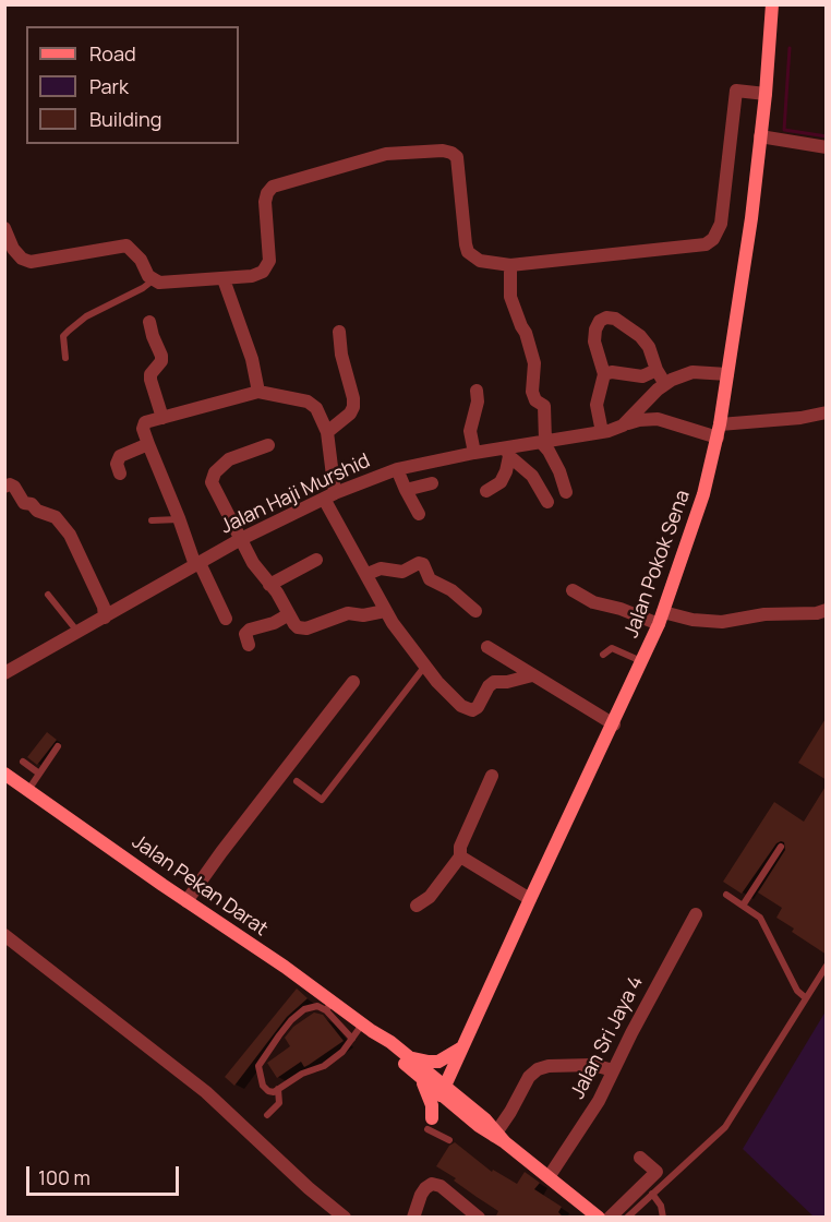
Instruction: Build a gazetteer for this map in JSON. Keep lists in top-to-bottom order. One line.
{"streets":{"main road":["Jalan Pokok Sena","Jalan Pekan Darat"],"street":["Jalan Haji Murshid","Jalan Sri Jaya 4"]},"crossings":[["Jalan Haji Murshid","Jalan Pokok Sena"]],"legend":["Road","Park","Building"],"scale_bar":"100 m"}
